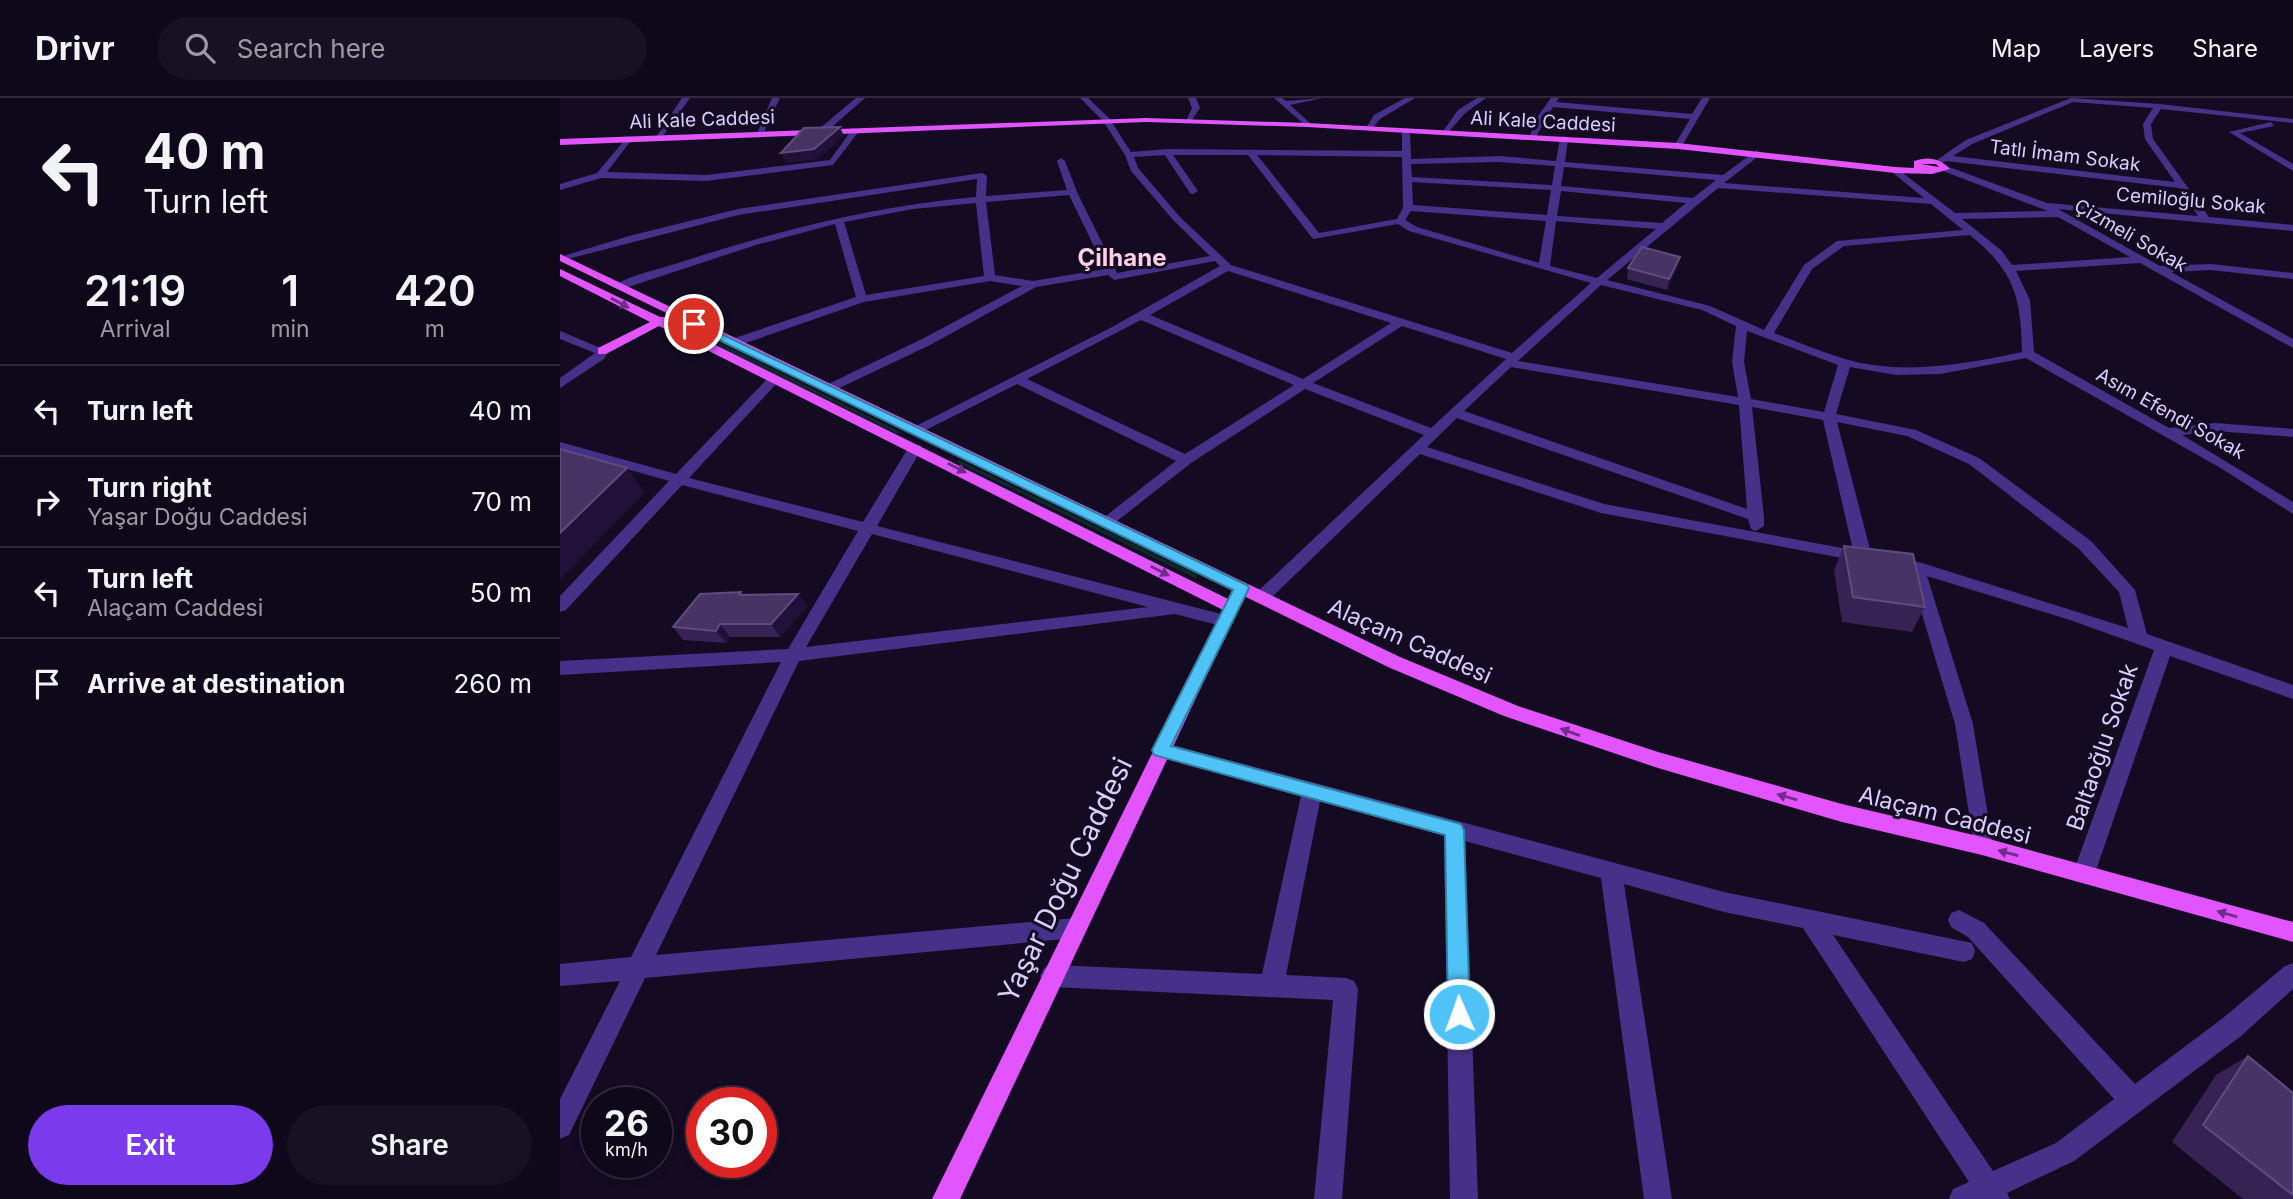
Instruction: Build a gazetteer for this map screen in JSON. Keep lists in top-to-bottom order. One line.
{"streets":{"main road":["Ali Kale Caddesi","Alaçam Caddesi","Yaşar Doğu Caddesi"],"street":["Tatlı İmam Sokak","Cemiloğlu Sokak","Çizmeli Sokak","Asım Efendi Sokak","Baltaoğlu Sokak"]},"crossings":[["Ali Kale Caddesi","Tatlı İmam Sokak"],["Ali Kale Caddesi","Çizmeli Sokak"],["Tatlı İmam Sokak","Çizmeli Sokak"],["Cemiloğlu Sokak","Çizmeli Sokak"],["Alaçam Caddesi","Baltaoğlu Sokak"],["Alaçam Caddesi","Yaşar Doğu Caddesi"]],"districts":["Çilhane"],"page":{"header":"Drivr","search":"Search here","nav":["Map","Layers","Share"],"turn":["40 m","Turn left"],"eta":["21:19","Arrival","1","min","420","m"],"list":[{"name":"Turn left","value":"40 m"},{"name":"Turn right","note":"Yaşar Doğu Caddesi","value":"70 m"},{"name":"Turn left","note":"Alaçam Caddesi","value":"50 m"},{"name":"Arrive at destination","value":"260 m"}],"speed":"26 km/h","limit":"30","buttons":["Exit","Share"]}}
